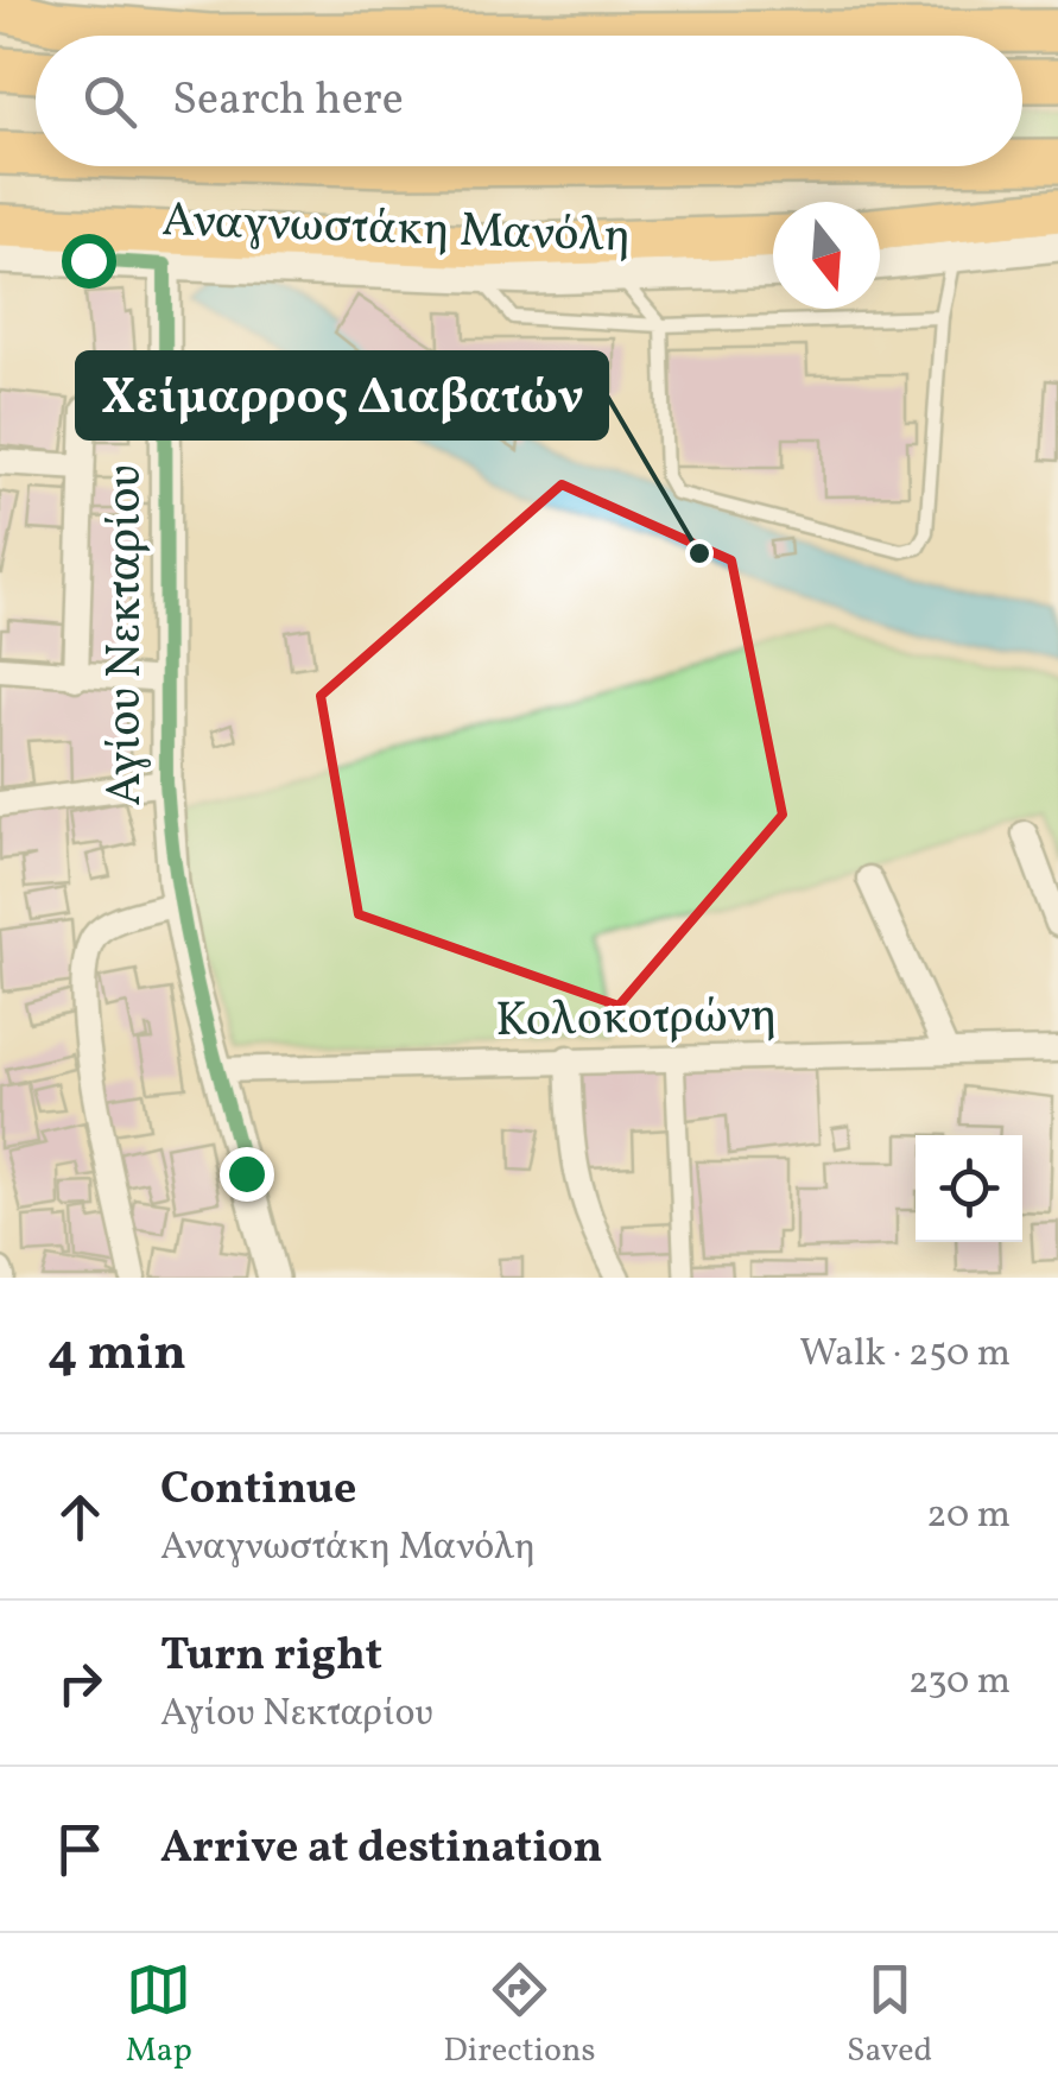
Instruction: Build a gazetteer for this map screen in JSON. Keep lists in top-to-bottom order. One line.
{"streets":{"street":["Αναγνωστάκη Μανόλη","Αγίου Νεκταρίου","Κολοκοτρώνη"]},"crossings":[["Αναγνωστάκη Μανόλη","Αγίου Νεκταρίου"],["Αγίου Νεκταρίου","Κολοκοτρώνη"]],"places":["Χείμαρρος Διαβατών"],"north":"bottom","page":{"search":"Search here","heading":["4 min","Walk · 250 m"],"list":[["Continue","Αναγνωστάκη Μανόλη","20 m"],["Turn right","Αγίου Νεκταρίου","230 m"],"Arrive at destination"],"nav":["Map","Directions","Saved"]}}
